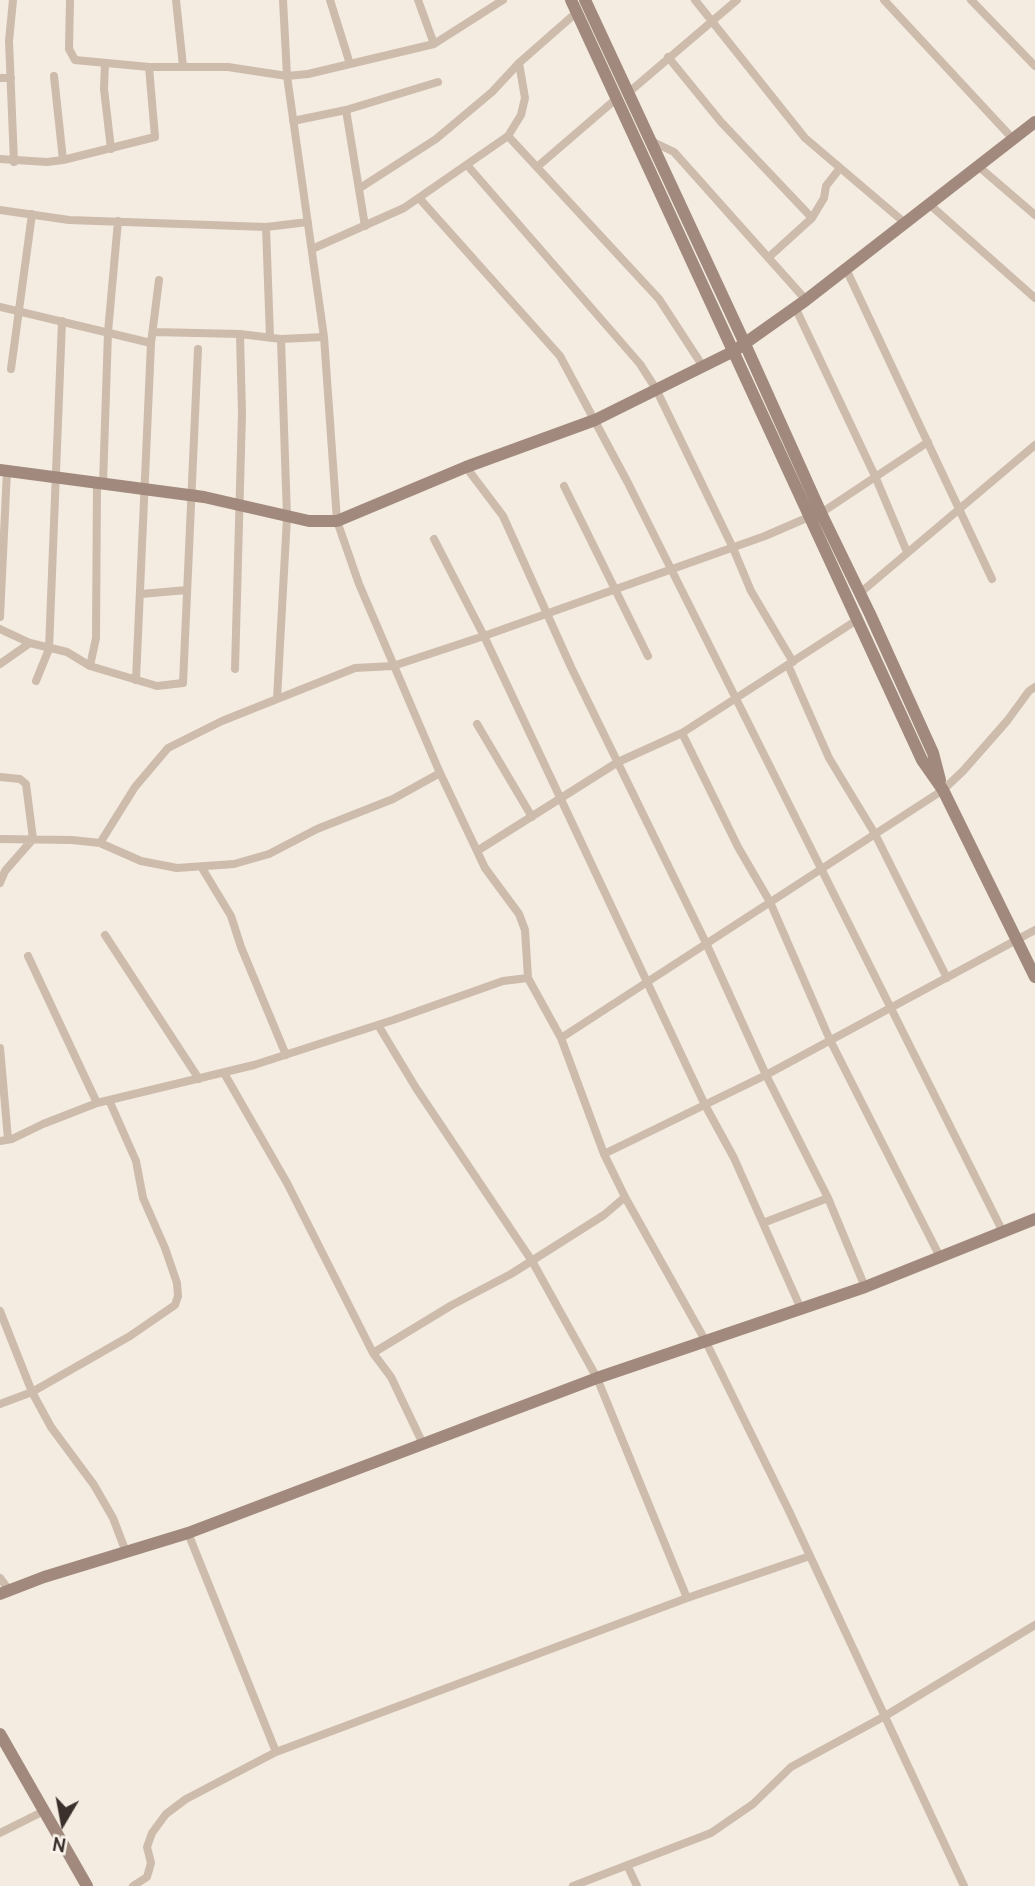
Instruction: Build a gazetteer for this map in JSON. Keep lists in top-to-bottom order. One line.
{"north":"bottom"}
